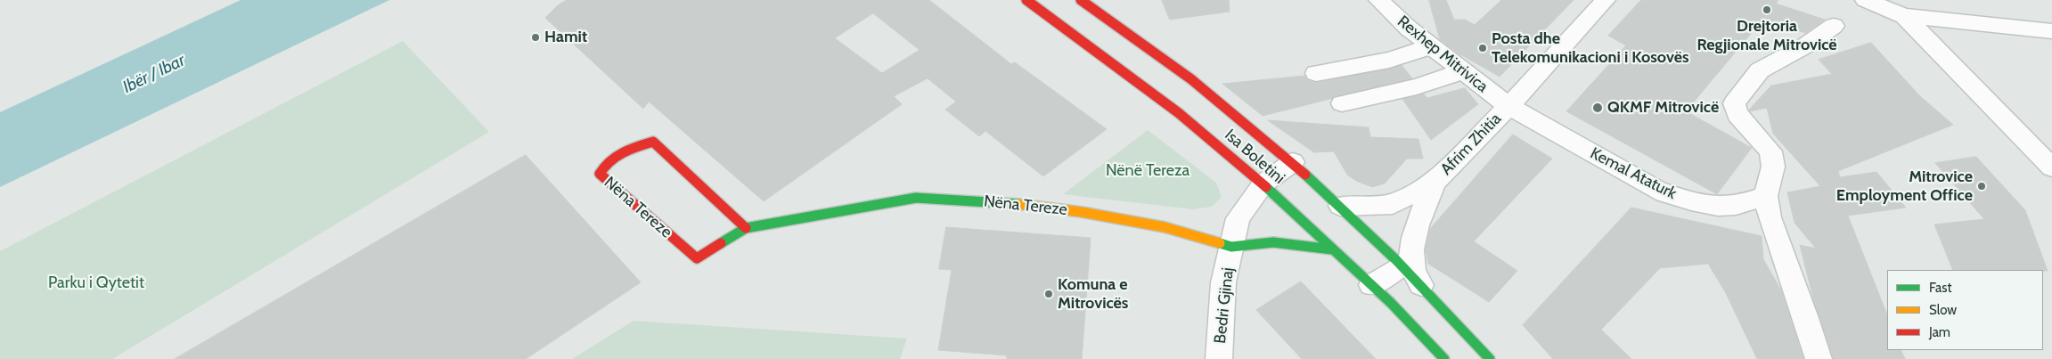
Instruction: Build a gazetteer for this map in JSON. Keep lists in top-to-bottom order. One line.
{"streets":{"street":["Rexhep Mitrivica","Afrim Zhitia","Isa Boletini","Kemal Ataturk","Nëna Tereze","Bedri Gjinaj"]},"crossings":[["Rexhep Mitrivica","Afrim Zhitia"],["Rexhep Mitrivica","Kemal Ataturk"],["Afrim Zhitia","Isa Boletini"],["Afrim Zhitia","Kemal Ataturk"],["Isa Boletini","Bedri Gjinaj"],["Nëna Tereze","Bedri Gjinaj"]],"water":["Ibër / Ibar"],"parks":["Nënë Tereza","Parku i Qytetit"],"places":["Drejtoria Regjionale Mitrovicë","Hamit","Posta dhe Telekomunikacioni i Kosovës","QKMF Mitrovicë","Mitrovice Employment Office","Komuna e Mitrovicës"],"legend":["Fast","Slow","Jam"]}
